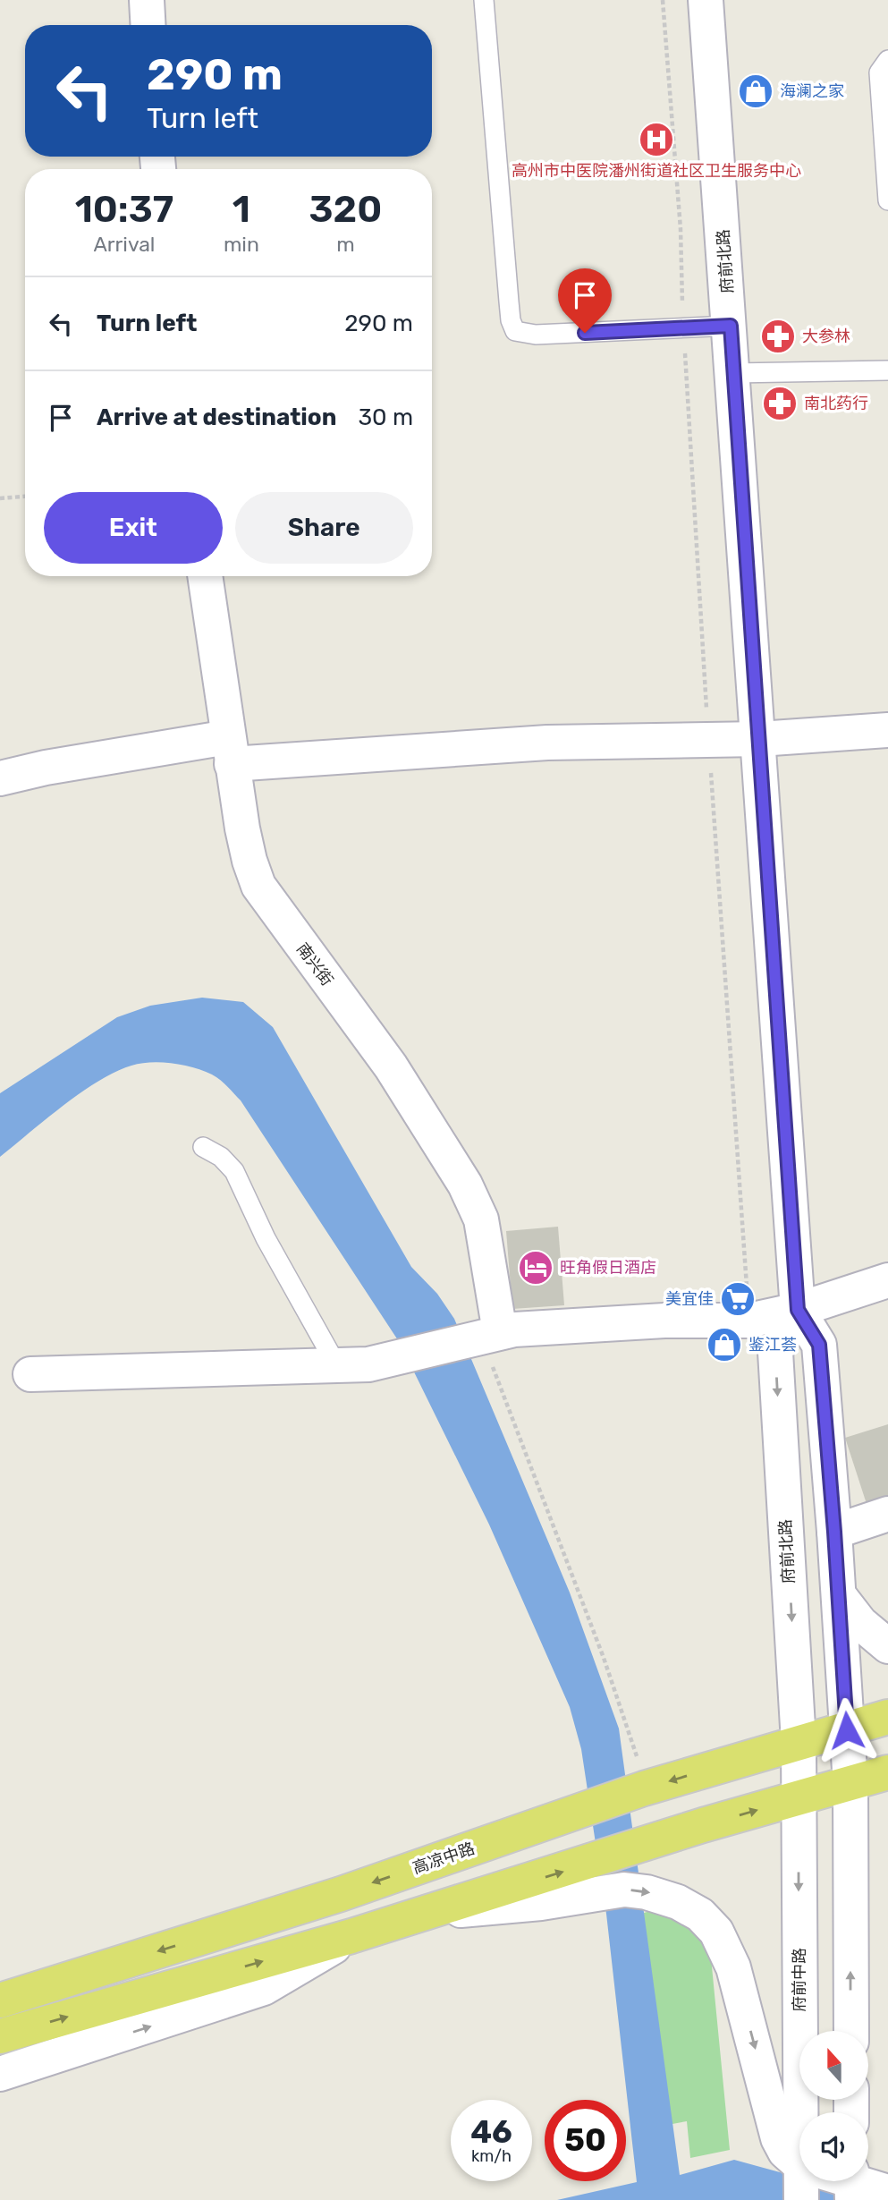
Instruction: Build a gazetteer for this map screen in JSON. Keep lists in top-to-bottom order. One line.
{"streets":{"main road":["府前北路","南兴街","高凉中路","府前中路"]},"crossings":[["府前北路","高凉中路"],["府前北路","府前中路"]],"places":{"shop":["海澜之家","鉴江荟"],"hospital":["高州市中医院潘州街道社区卫生服务中心"],"pharmacy":["大参林","南北药行"],"hotel":["旺角假日酒店"],"supermarket":["美宜佳"]},"north":"top","page":{"turn":["290 m","Turn left"],"eta":["10:37","Arrival","1","min","320","m"],"list":[{"name":"Turn left","value":"290 m"},{"name":"Arrive at destination","value":"30 m"}],"buttons":["Exit","Share"],"speed":"46 km/h","limit":"50"}}
